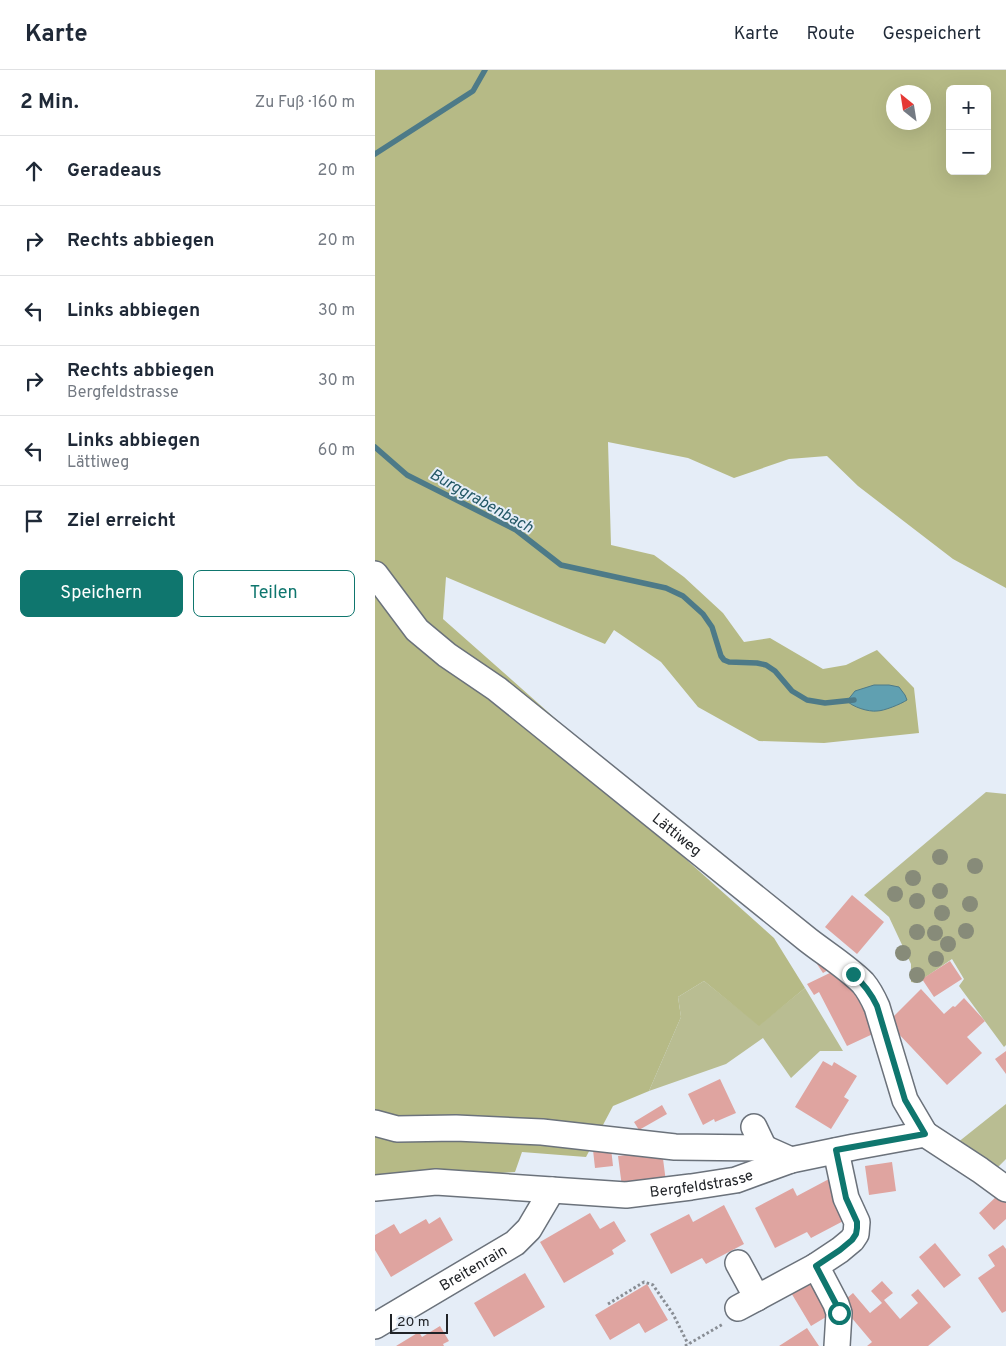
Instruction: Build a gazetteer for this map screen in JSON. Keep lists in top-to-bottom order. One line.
{"streets":{"street":["Lättiweg","Bergfeldstrasse","Breitenrain"]},"crossings":[["Lättiweg","Bergfeldstrasse"],["Bergfeldstrasse","Breitenrain"]],"water":["Burggrabenbach"],"scale_bar":"20 m","north":"top left","page":{"header":"Karte","nav":["Karte","Route","Gespeichert"],"heading":["2 Min.","Zu Fuß · 160 m"],"map_buttons":["+","−"],"list":[["Geradeaus","20 m"],["Rechts abbiegen","20 m"],["Links abbiegen","30 m"],["Rechts abbiegen","Bergfeldstrasse","30 m"],["Links abbiegen","Lättiweg","60 m"],"Ziel erreicht"],"buttons":["Speichern","Teilen"],"scale":"20 m"}}
